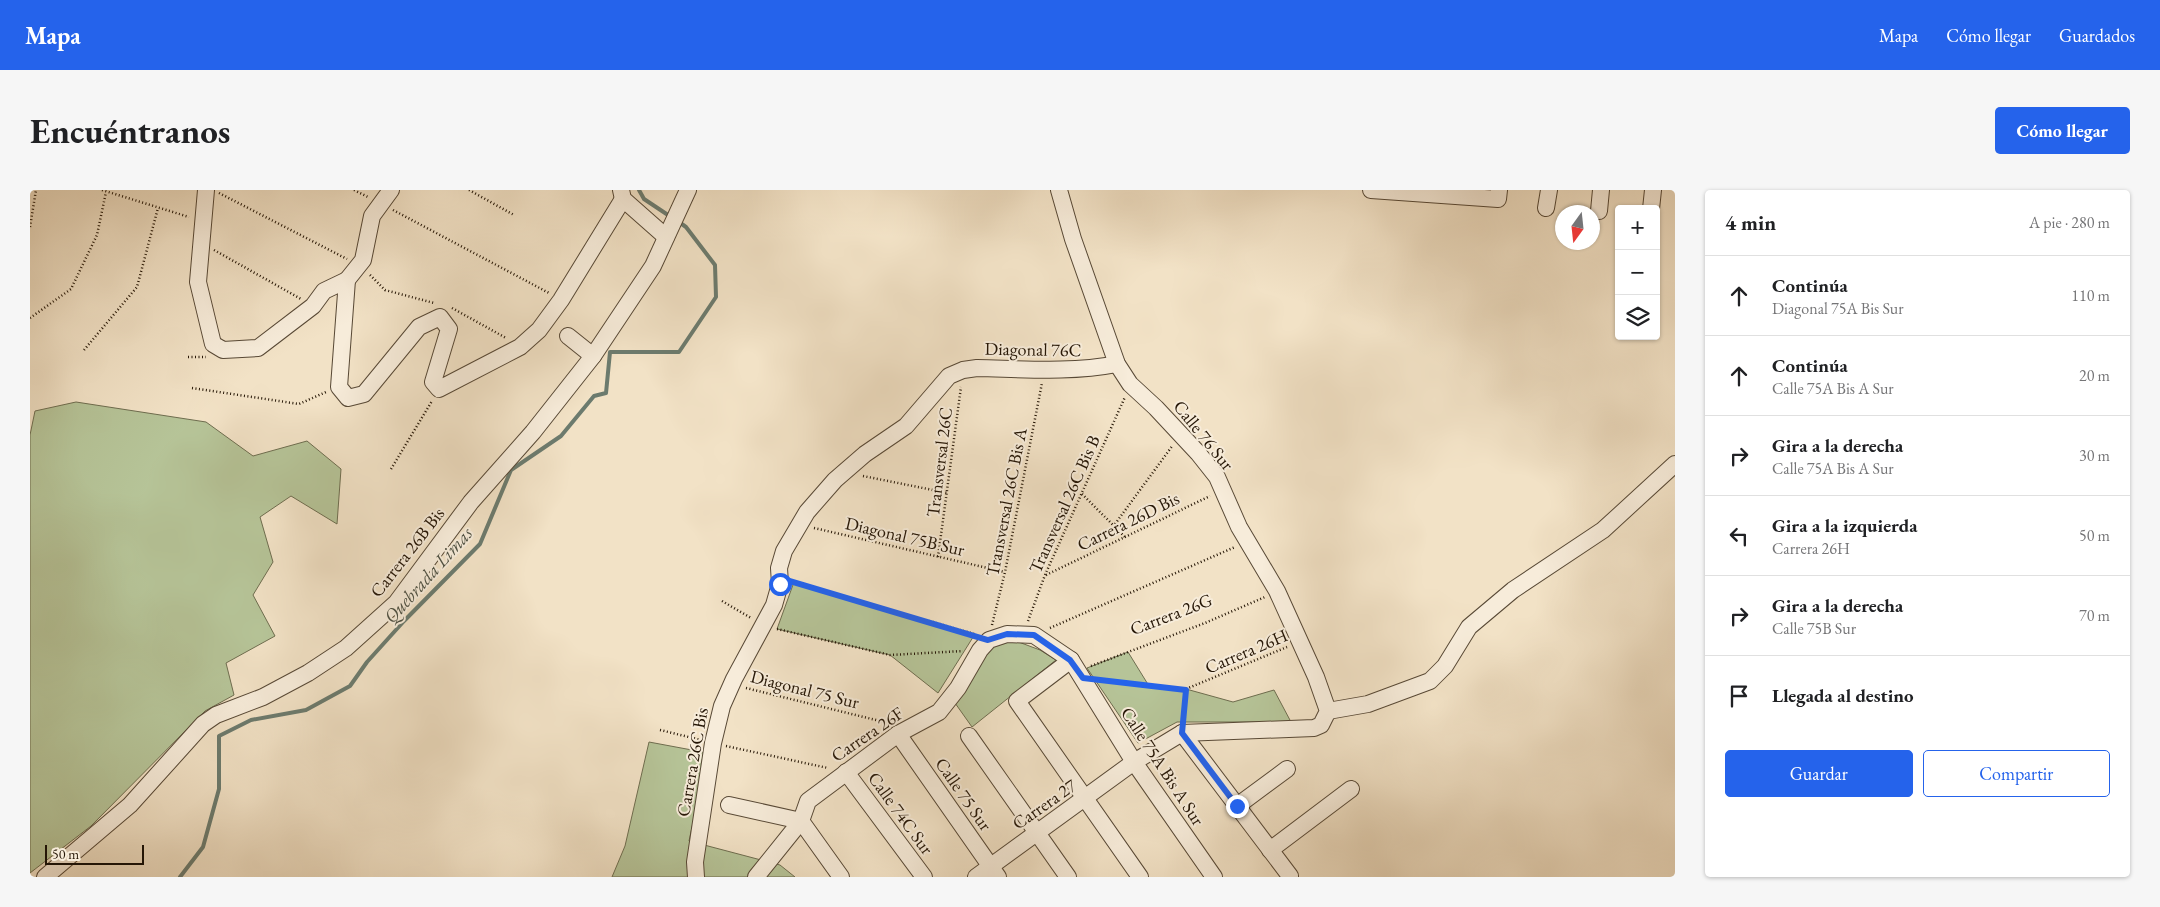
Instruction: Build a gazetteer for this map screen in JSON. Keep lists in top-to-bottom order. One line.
{"streets":{"street":["Diagonal 76C","Calle 76 Sur","Carrera 26B Bis","Carrera 26F","Carrera 26C Bis","Calle 75A Bis A Sur","Calle 75 Sur","Carrera 27","Calle 74C Sur"],"path":["Transversal 26C","Transversal 26C Bis A","Transversal 26C Bis B","Carrera 26D Bis","Diagonal 75B Sur","Carrera 26G","Carrera 26H","Diagonal 75 Sur"]},"crossings":[["Diagonal 76C","Calle 76 Sur"],["Diagonal 76C","Transversal 26C"],["Diagonal 76C","Transversal 26C Bis A"],["Diagonal 76C","Carrera 26C Bis"],["Calle 76 Sur","Transversal 26C Bis B"],["Calle 76 Sur","Carrera 26D Bis"],["Calle 76 Sur","Carrera 26G"],["Calle 76 Sur","Carrera 26H"],["Transversal 26C","Diagonal 75B Sur"],["Transversal 26C","Carrera 26C Bis"],["Transversal 26C Bis A","Diagonal 75B Sur"],["Transversal 26C Bis A","Carrera 26F"],["Transversal 26C Bis B","Carrera 26D Bis"],["Transversal 26C Bis B","Calle 75A Bis A Sur"],["Diagonal 75B Sur","Carrera 26C Bis"],["Carrera 26G","Carrera 26H"],["Carrera 26G","Calle 75A Bis A Sur"],["Carrera 26H","Calle 75A Bis A Sur"],["Diagonal 75 Sur","Carrera 26F"],["Diagonal 75 Sur","Carrera 26C Bis"],["Diagonal 75 Sur","Calle 75 Sur"],["Carrera 26F","Calle 75 Sur"],["Carrera 26F","Calle 74C Sur"],["Calle 75A Bis A Sur","Carrera 27"],["Calle 75 Sur","Carrera 27"]],"water":["Quebrada Limas"],"scale_bar":"50 m","north":"bottom","page":{"header":"Mapa","nav":["Mapa","Cómo llegar","Guardados"],"buttons":["Cómo llegar",["Guardar","Compartir"]],"title":"Encuéntranos","heading":["4 min","A pie · 280 m"],"map_buttons":["+","−"],"list":[["Continúa","Diagonal 75A Bis Sur","110 m"],["Continúa","Calle 75A Bis A Sur","20 m"],["Gira a la derecha","Calle 75A Bis A Sur","30 m"],["Gira a la izquierda","Carrera 26H","50 m"],["Gira a la derecha","Calle 75B Sur","70 m"],"Llegada al destino"],"scale":"50 m"}}
